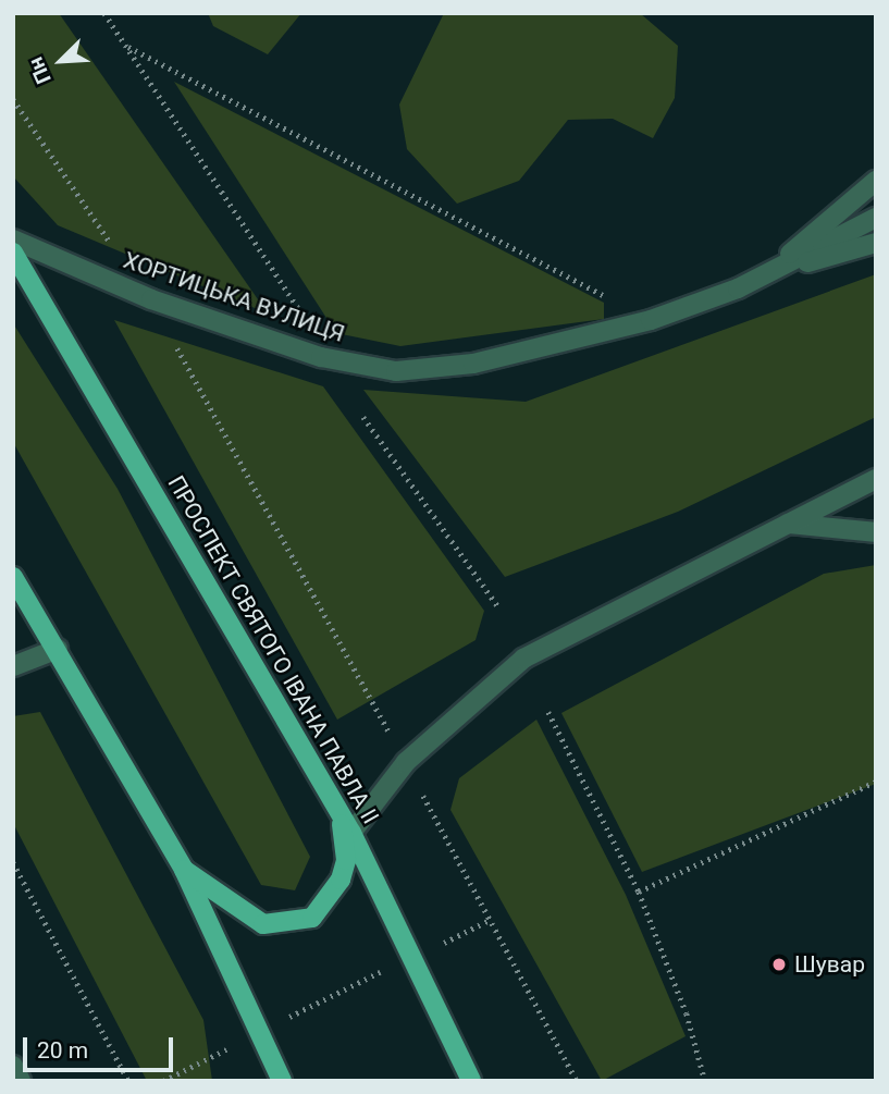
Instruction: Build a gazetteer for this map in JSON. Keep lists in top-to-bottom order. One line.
{"streets":{"main road":["ПРОСПЕКТ СВЯТОГО ІВАНА ПАВЛА II"],"street":["ХОРТИЦЬКА ВУЛИЦЯ"]},"places":["Шувар"],"scale_bar":"20 m","north":"bottom left"}
